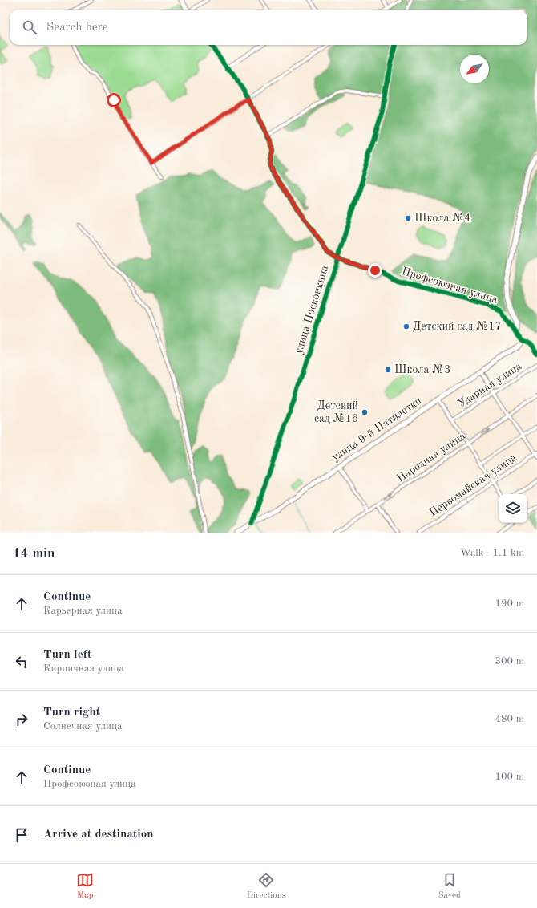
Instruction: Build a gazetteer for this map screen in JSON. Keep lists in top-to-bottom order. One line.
{"streets":{"street":["Профсоюзная улица","улица Посконкина","Ударная улица","улица 9-й Пятилетки","Народная улица","Первомайская улица"]},"crossings":[["Профсоюзная улица","улица Посконкина"],["Профсоюзная улица","улица 9-й Пятилетки"],["улица Посконкина","улица 9-й Пятилетки"]],"places":["Школа №4","Детский сад №17","Школа №3","Детский сад №16"],"north":"bottom left","page":{"search":"Search here","heading":["14 min","Walk · 1.1 km"],"list":[["Continue","Карьерная улица","190 m"],["Turn left","Кирпичная улица","300 m"],["Turn right","Солнечная улица","480 m"],["Continue","Профсоюзная улица","100 m"],"Arrive at destination"],"nav":["Map","Directions","Saved"]}}
